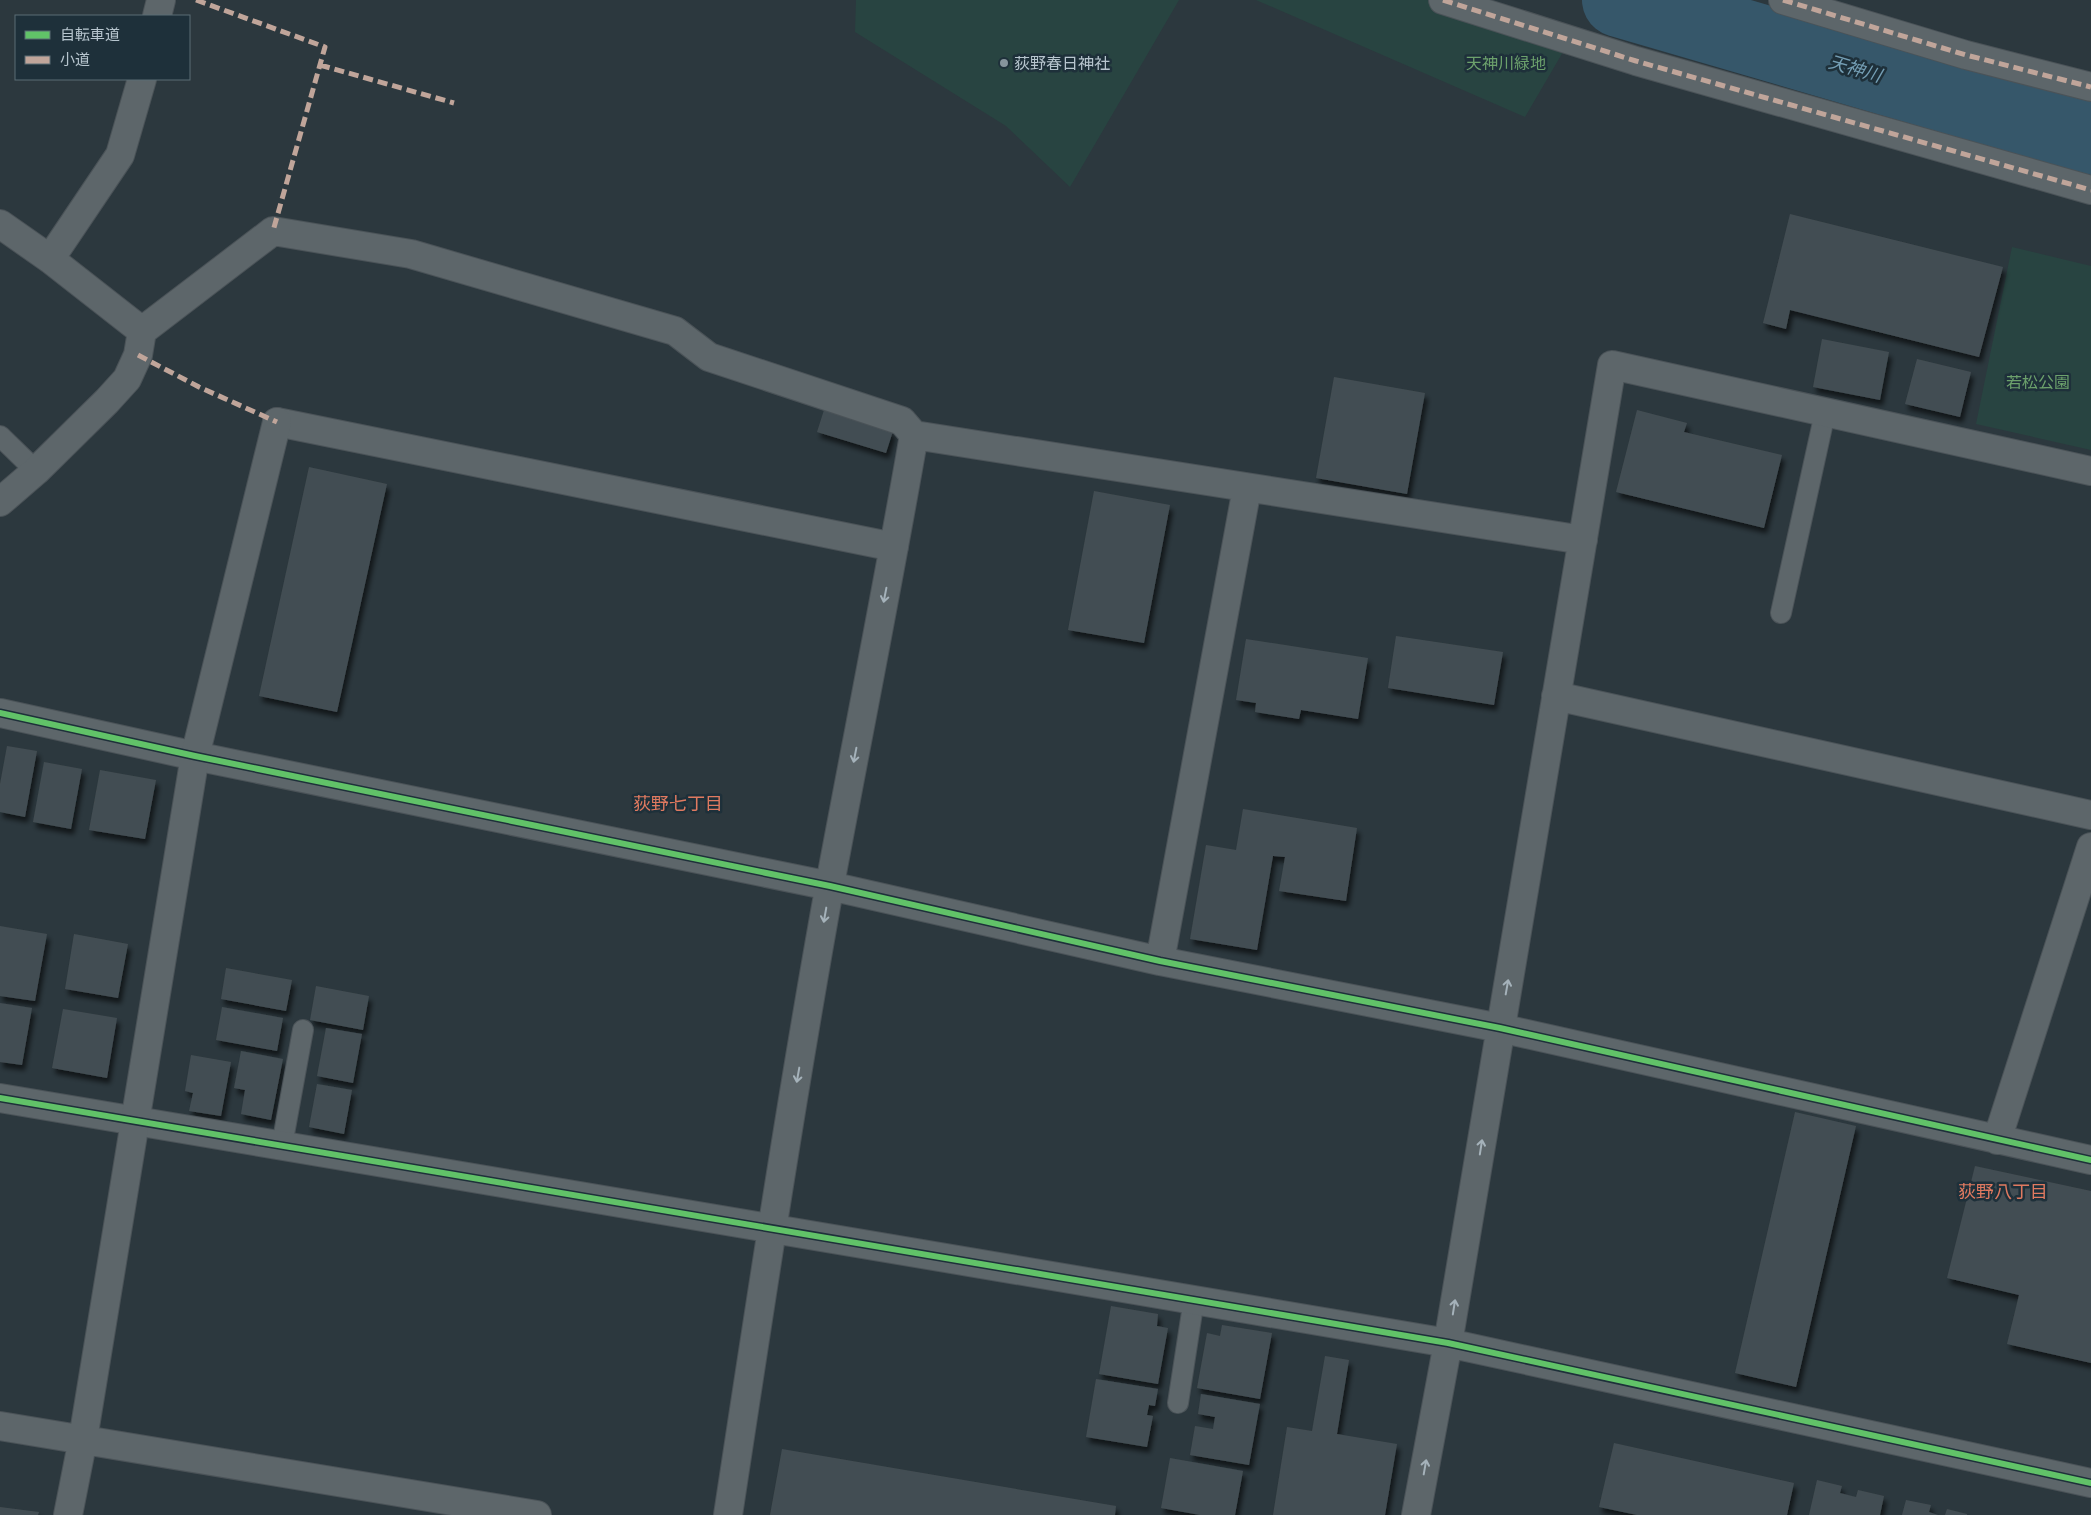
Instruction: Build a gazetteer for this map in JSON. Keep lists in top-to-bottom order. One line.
{"districts":["荻野七丁目","荻野八丁目"],"water":["天神川"],"parks":["天神川緑地","若松公園"],"places":["荻野春日神社"],"legend":["自転車道","小道"]}
